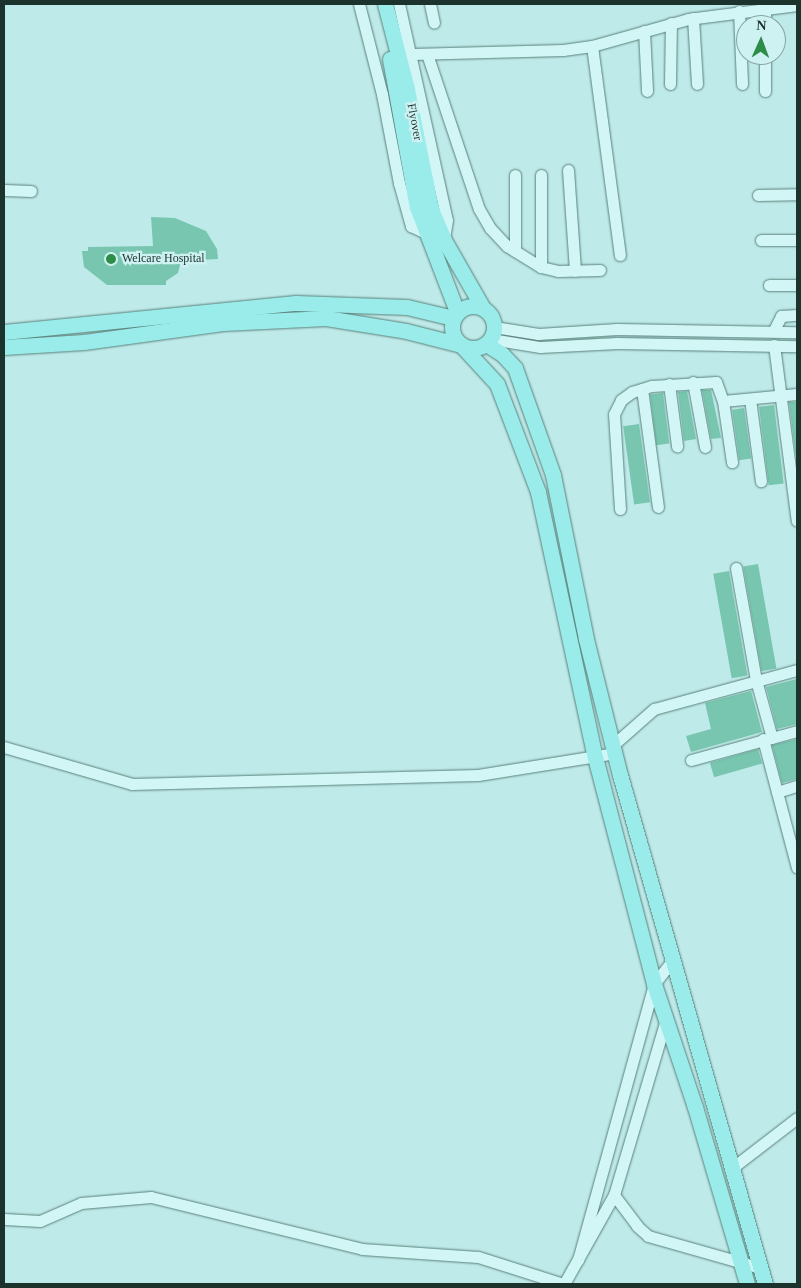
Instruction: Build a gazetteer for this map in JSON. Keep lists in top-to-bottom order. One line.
{"streets":{"main road":["Flyover"]},"places":["Welcare Hospital"],"north":"top"}
